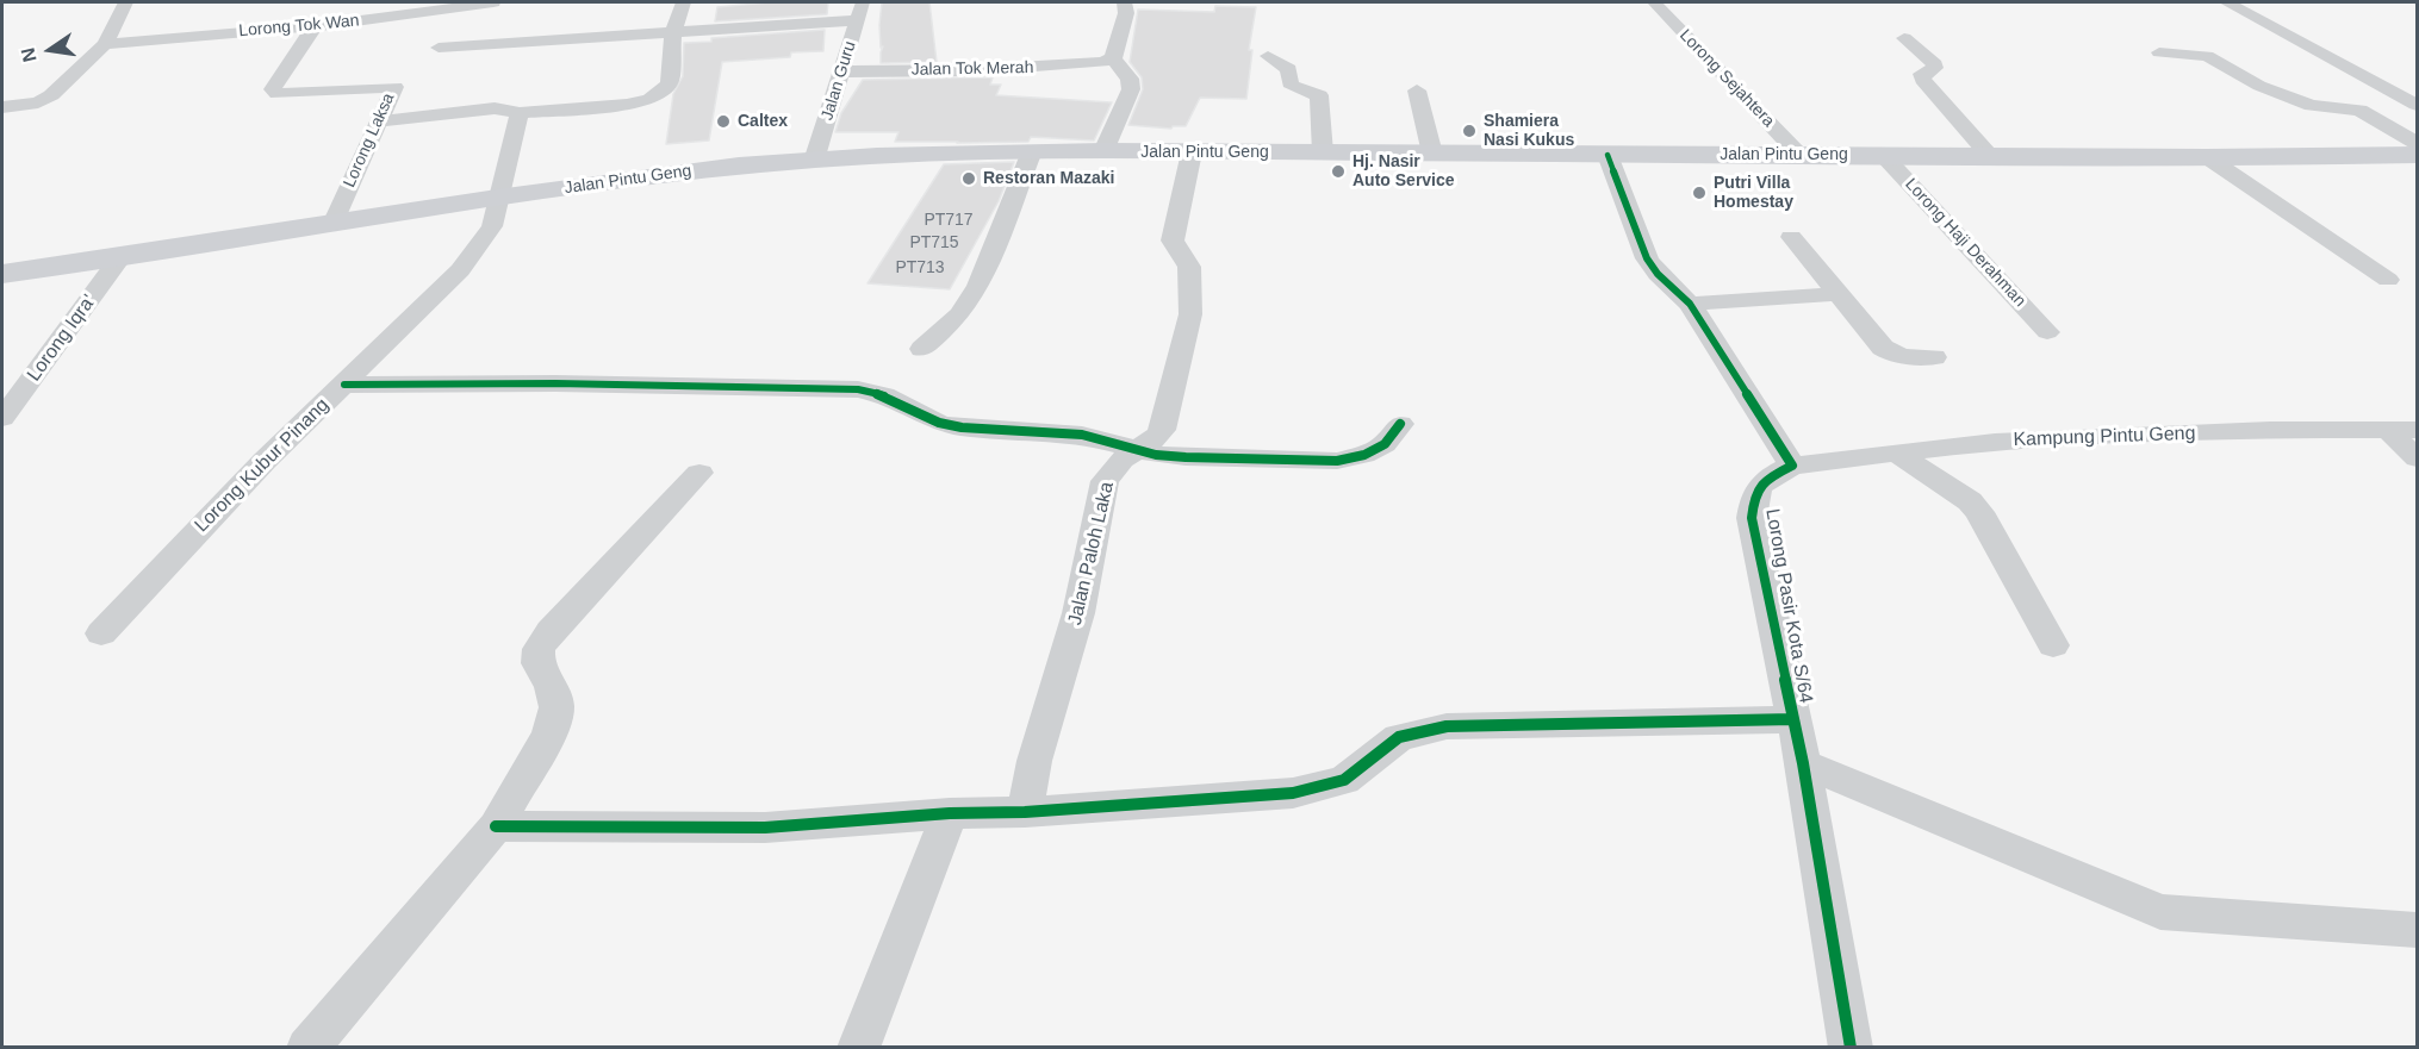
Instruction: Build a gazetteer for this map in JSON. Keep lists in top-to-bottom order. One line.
{"streets":{"main road":["Jalan Pintu Geng"],"street":["Lorong Tok Wan","Jalan Tok Merah","Lorong Sejahtera","Jalan Guru","Lorong Laksa","Lorong Haji Derahman","Lorong Iqra'","Kampung Pintu Geng","Lorong Kubur Pinang","Jalan Paloh Laka","Lorong Pasir Kota S/64"]},"crossings":[["Lorong Tok Wan","Lorong Laksa"],["Jalan Tok Merah","Jalan Guru"],["Lorong Sejahtera","Jalan Pintu Geng"],["Jalan Guru","Jalan Pintu Geng"],["Lorong Laksa","Jalan Pintu Geng"],["Jalan Pintu Geng","Lorong Haji Derahman"],["Jalan Pintu Geng","Lorong Iqra'"],["Jalan Pintu Geng","Lorong Kubur Pinang"],["Jalan Pintu Geng","Jalan Paloh Laka"],["Kampung Pintu Geng","Lorong Pasir Kota S/64"]],"places":["Caltex","Shamiera Nasi Kukus","Hj. Nasir Auto Service","Restoran Mazaki","Putri Villa Homestay"],"house_numbers":["PT717","PT715","PT713"],"north":"left"}
